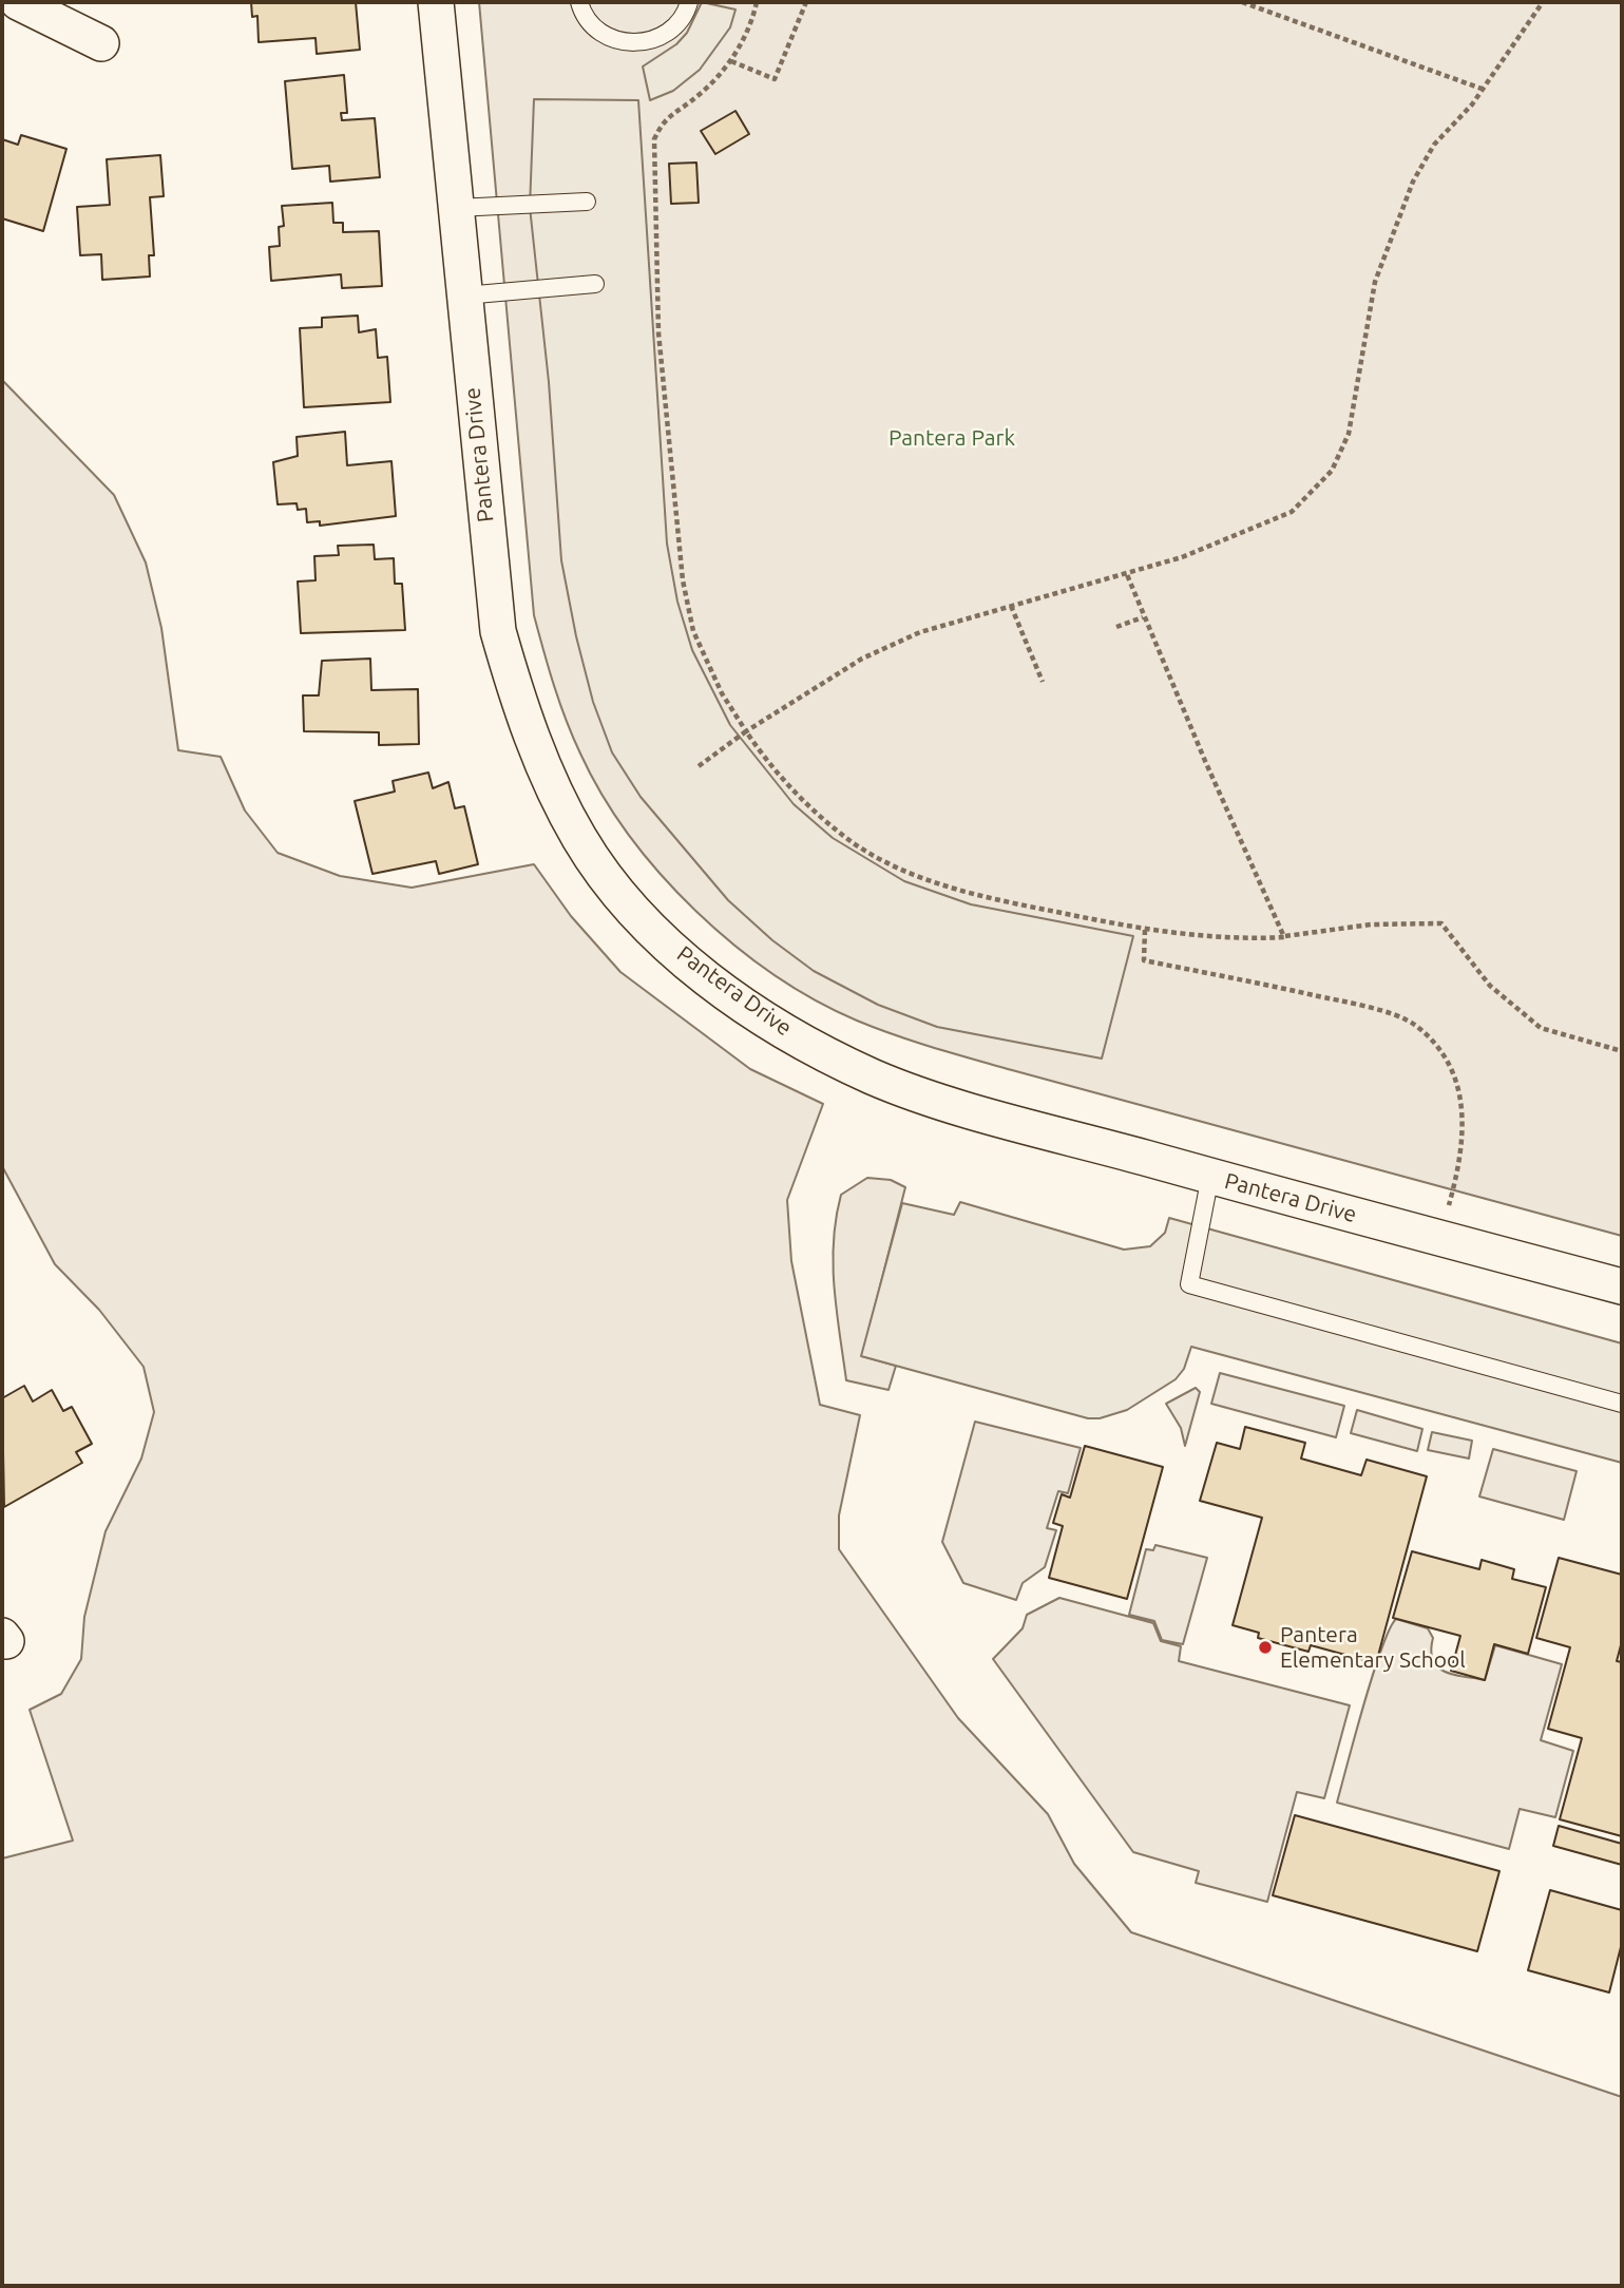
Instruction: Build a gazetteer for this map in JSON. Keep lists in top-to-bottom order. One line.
{"streets":{"street":["Pantera Drive"]},"parks":["Pantera Park"],"places":["Pantera Elementary School"]}
